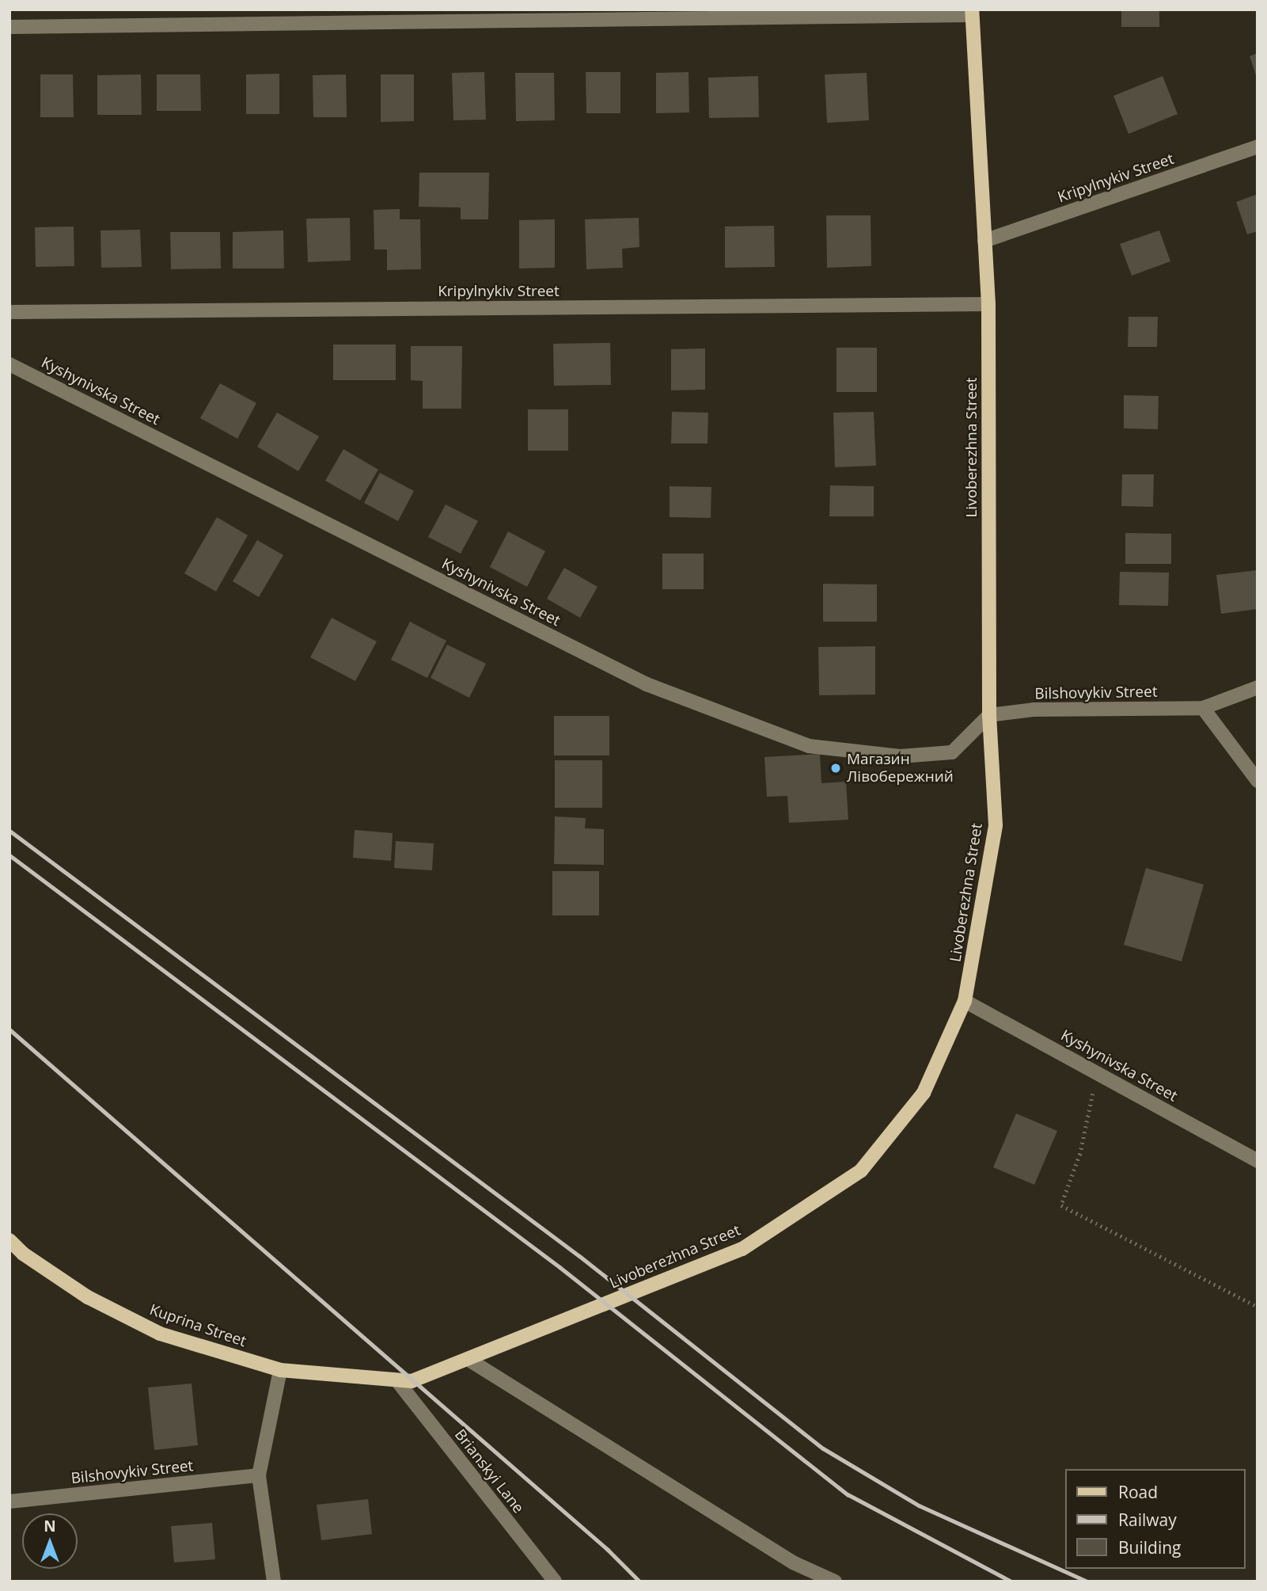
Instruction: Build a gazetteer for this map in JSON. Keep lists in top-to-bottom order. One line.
{"streets":{"main road":["Livoberezhna Street","Kuprina Street"],"street":["Kripylnykiv Street","Kyshynivska Street","Bilshovykiv Street","Brianskyi Lane"]},"crossings":[["Kripylnykiv Street","Livoberezhna Street"],["Kyshynivska Street","Livoberezhna Street"],["Kyshynivska Street","Bilshovykiv Street"],["Livoberezhna Street","Bilshovykiv Street"],["Livoberezhna Street","Kuprina Street"],["Livoberezhna Street","Brianskyi Lane"],["Kuprina Street","Brianskyi Lane"]],"places":["Магазин Лівобережний"],"legend":["Road","Railway","Building"],"north":"top"}
